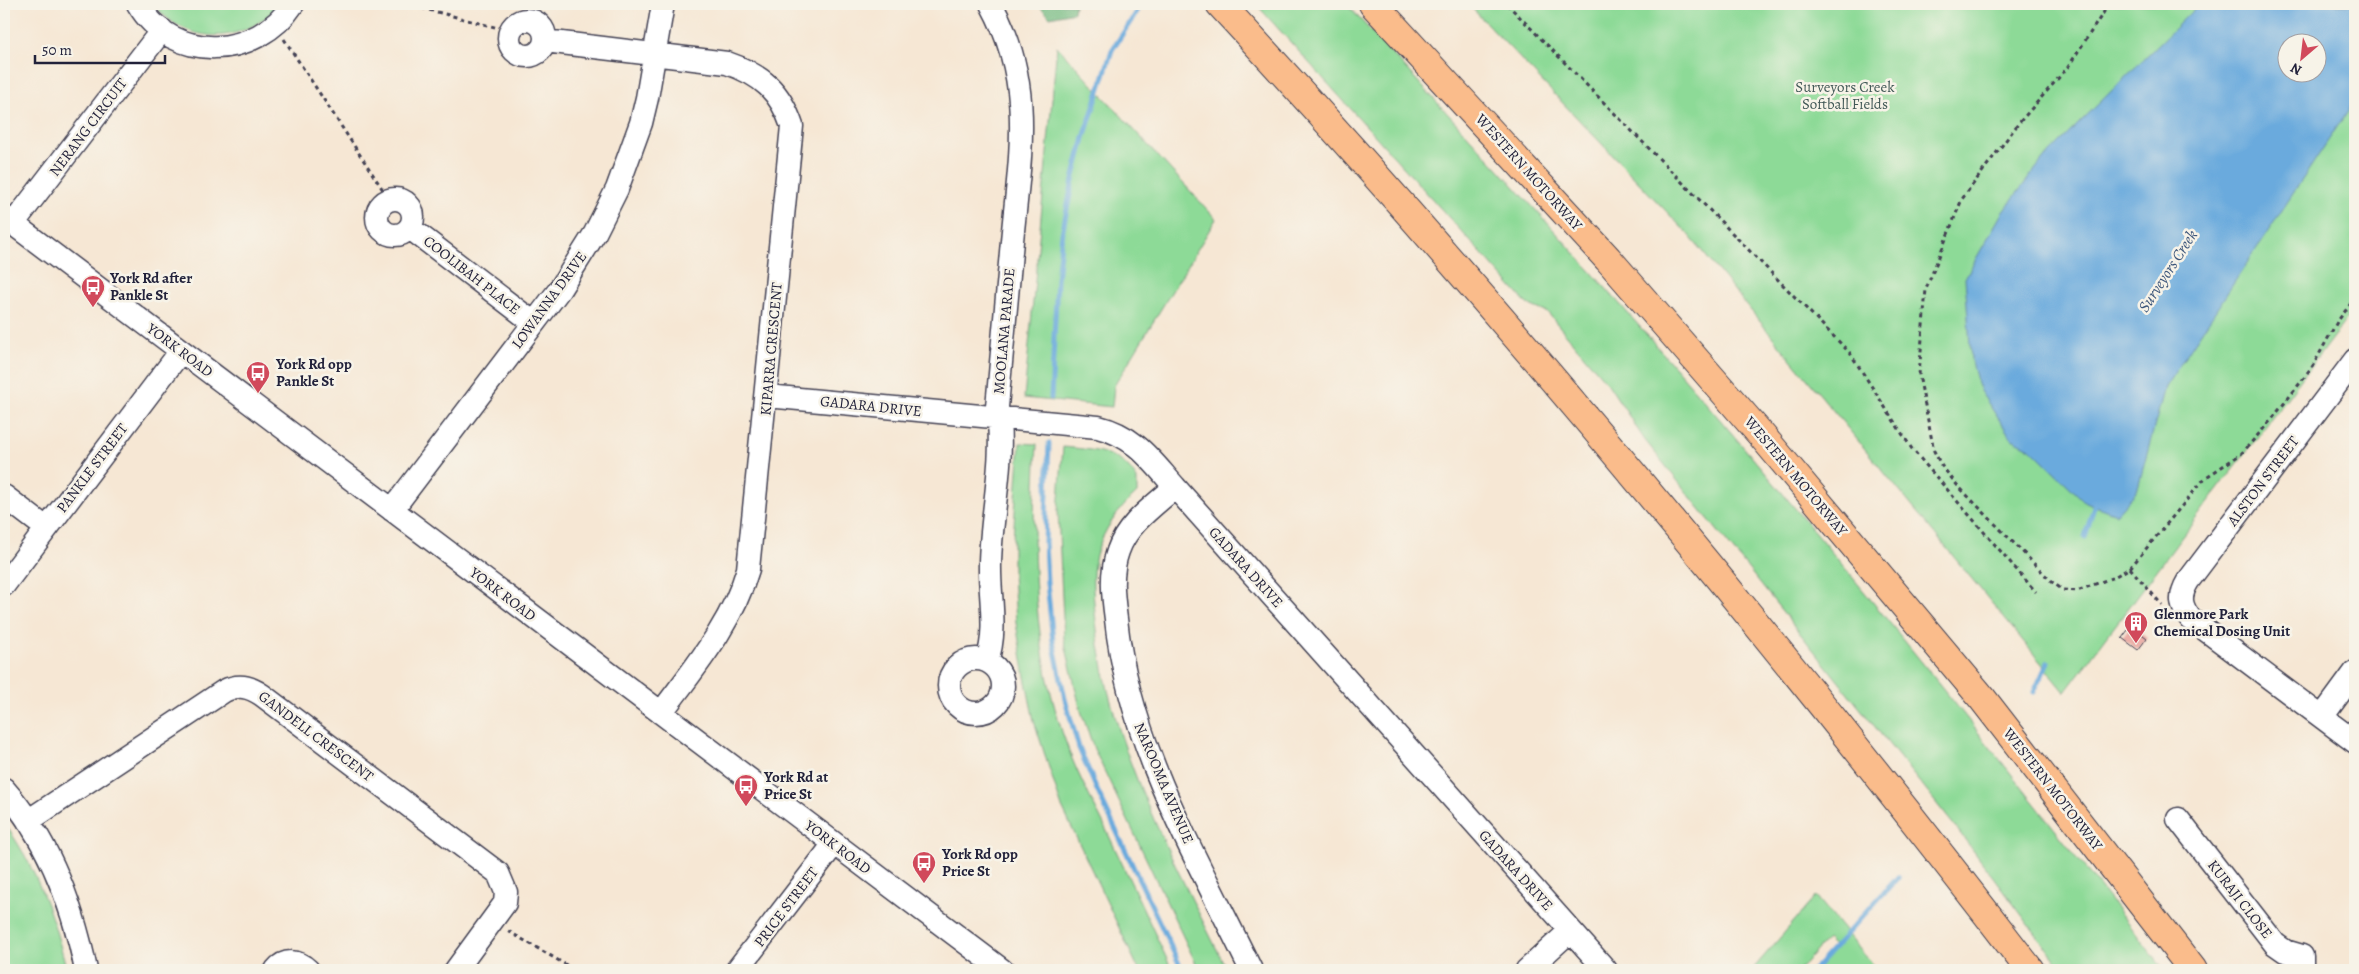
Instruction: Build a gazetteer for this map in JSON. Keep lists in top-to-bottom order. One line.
{"streets":{"highway":["WESTERN MOTORWAY"],"street":["NERANG CIRCUIT","COOLIBAH PLACE","LOWANNA DRIVE","MOOLANA PARADE","KIPARRA CRESCENT","YORK ROAD","GADARA DRIVE","PANKLE STREET","ALSTON STREET","GANDELL CRESCENT","NAROOMA AVENUE","KURAJI CLOSE","PRICE STREET"]},"crossings":[["NERANG CIRCUIT","YORK ROAD"],["COOLIBAH PLACE","LOWANNA DRIVE"],["LOWANNA DRIVE","KIPARRA CRESCENT"],["LOWANNA DRIVE","YORK ROAD"],["MOOLANA PARADE","GADARA DRIVE"],["KIPARRA CRESCENT","YORK ROAD"],["KIPARRA CRESCENT","GADARA DRIVE"],["YORK ROAD","PANKLE STREET"],["YORK ROAD","PRICE STREET"],["GADARA DRIVE","NAROOMA AVENUE"]],"water":["Surveyors Creek"],"parks":["Surveyors Creek Softball Fields"],"places":{"bus stop":["York Rd after Pankle St","York Rd opp Pankle St","York Rd at Price St","York Rd opp Price St"],"building":["Glenmore Park Chemical Dosing Unit"]},"scale_bar":"50 m","north":"bottom left"}
